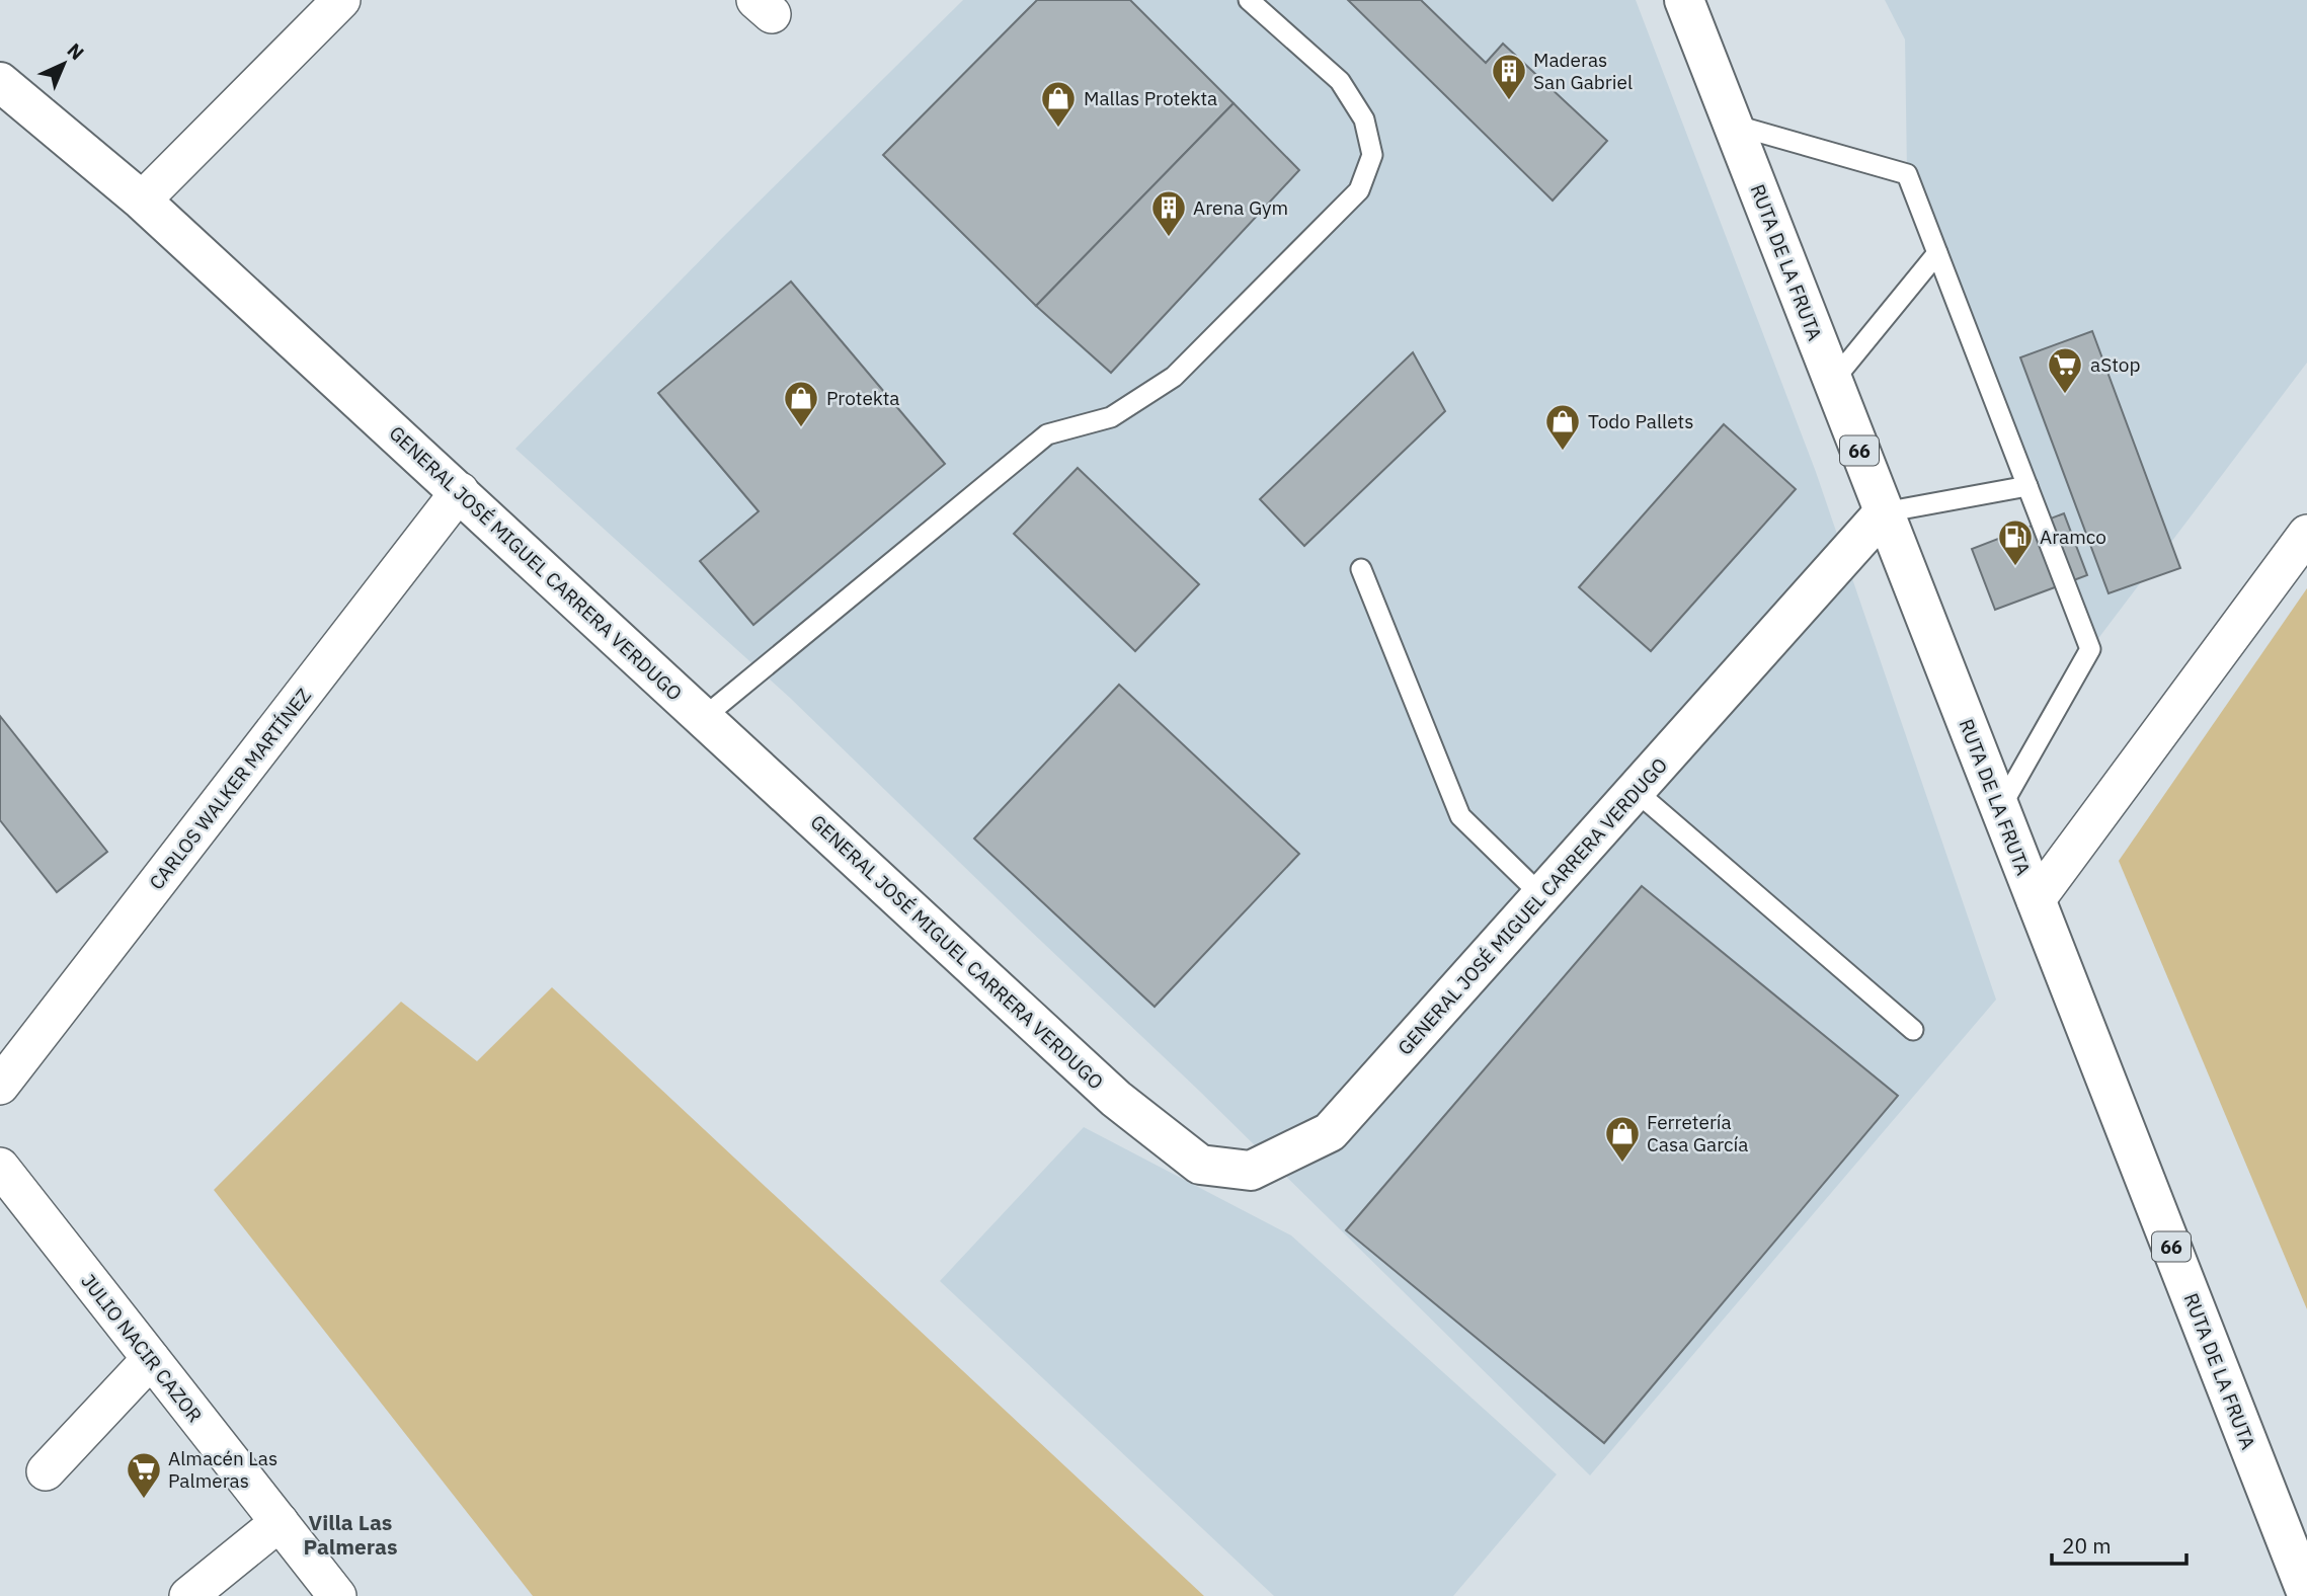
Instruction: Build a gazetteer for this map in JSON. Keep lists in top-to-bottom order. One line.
{"streets":{"main road":["RUTA DE LA FRUTA","66","GENERAL JOSÉ MIGUEL CARRERA VERDUGO"],"street":["CARLOS WALKER MARTÍNEZ","JULIO NACIR CAZOR"]},"crossings":[["RUTA DE LA FRUTA","GENERAL JOSÉ MIGUEL CARRERA VERDUGO"],["GENERAL JOSÉ MIGUEL CARRERA VERDUGO","CARLOS WALKER MARTÍNEZ"]],"districts":["Villa Las Palmeras"],"places":{"building":["Maderas San Gabriel","Arena Gym"],"shop":["Mallas Protekta","Protekta","Todo Pallets","Ferretería Casa García"],"supermarket":["aStop","Almacén Las Palmeras"],"fuel station":["Aramco"]},"scale_bar":"20 m","north":"top right"}
